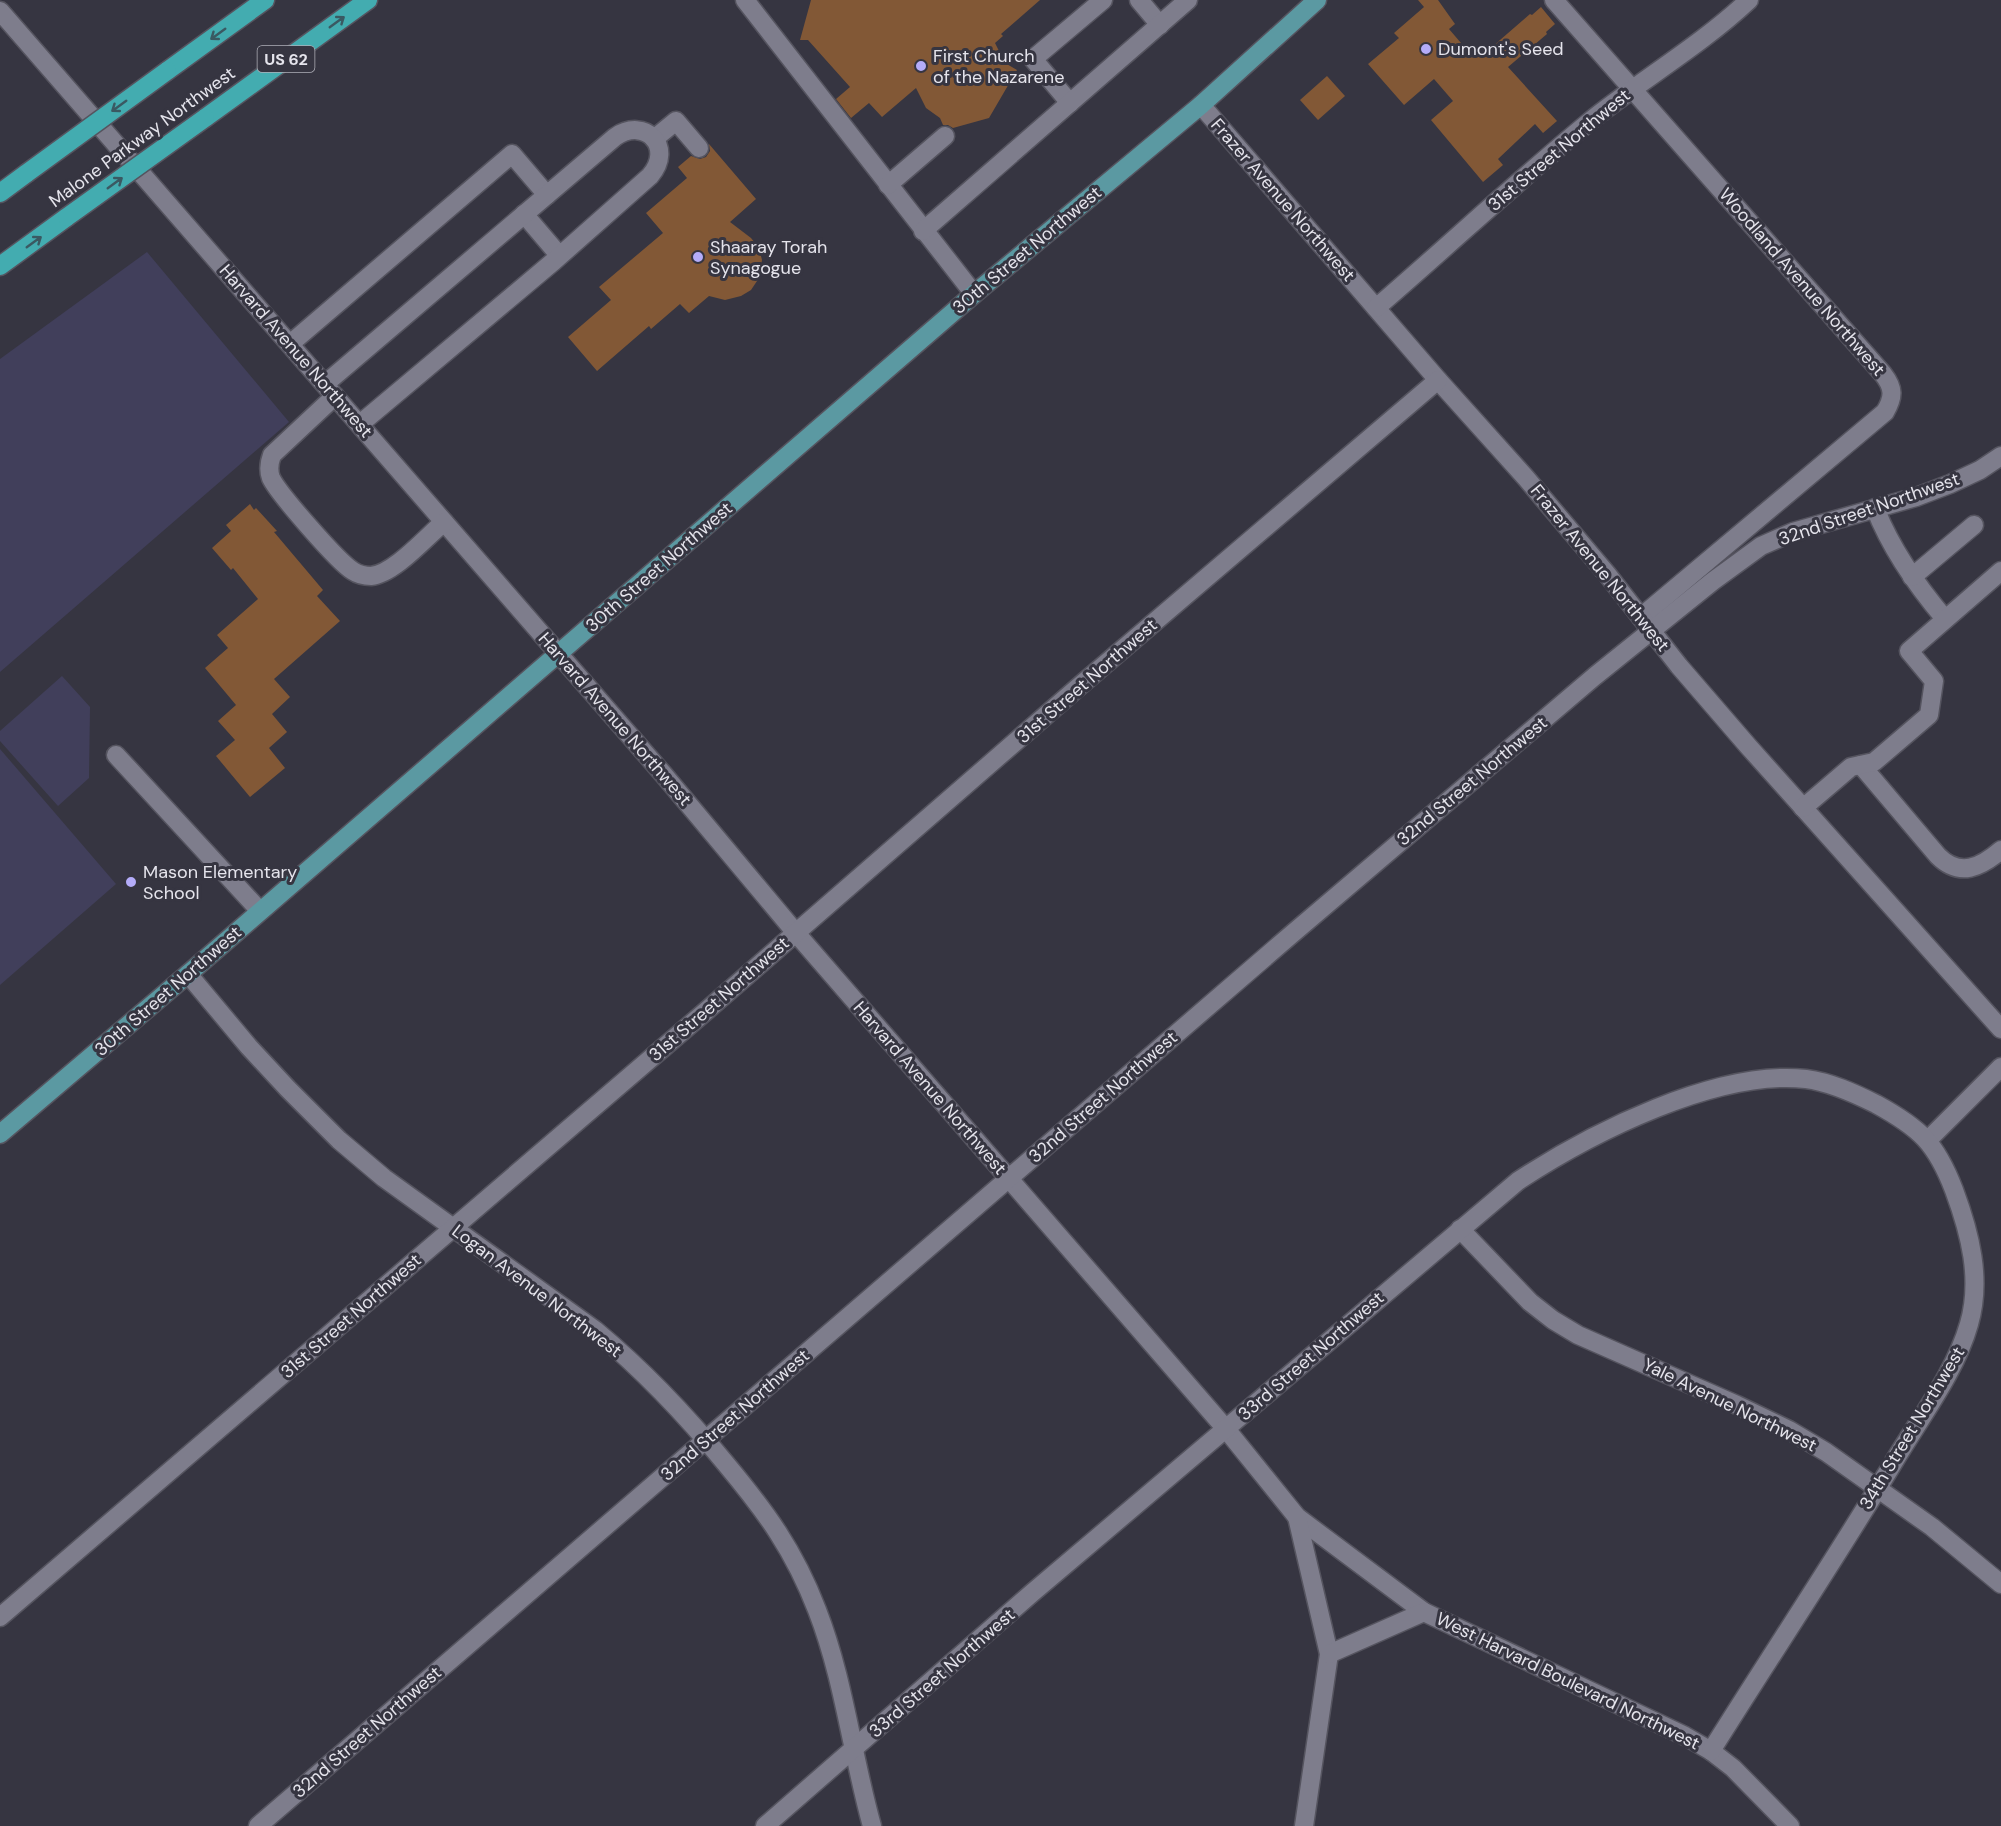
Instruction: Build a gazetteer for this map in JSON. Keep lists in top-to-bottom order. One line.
{"streets":{"highway":["US 62","Malone Parkway Northwest"],"main road":["30th Street Northwest"],"street":["31st Street Northwest","Frazer Avenue Northwest","Woodland Avenue Northwest","Harvard Avenue Northwest","32nd Street Northwest","Logan Avenue Northwest","33rd Street Northwest","Yale Avenue Northwest","34th Street Northwest","West Harvard Boulevard Northwest"]},"crossings":[["31st Street Northwest","Frazer Avenue Northwest"],["31st Street Northwest","Woodland Avenue Northwest"],["31st Street Northwest","Harvard Avenue Northwest"],["31st Street Northwest","Logan Avenue Northwest"],["Frazer Avenue Northwest","30th Street Northwest"],["Frazer Avenue Northwest","Woodland Avenue Northwest"],["Frazer Avenue Northwest","32nd Street Northwest"],["30th Street Northwest","Harvard Avenue Northwest"],["30th Street Northwest","Logan Avenue Northwest"],["Woodland Avenue Northwest","32nd Street Northwest"],["Harvard Avenue Northwest","32nd Street Northwest"],["Harvard Avenue Northwest","33rd Street Northwest"],["Harvard Avenue Northwest","West Harvard Boulevard Northwest"],["32nd Street Northwest","Logan Avenue Northwest"],["Logan Avenue Northwest","33rd Street Northwest"],["33rd Street Northwest","Yale Avenue Northwest"],["33rd Street Northwest","34th Street Northwest"],["33rd Street Northwest","West Harvard Boulevard Northwest"],["Yale Avenue Northwest","34th Street Northwest"],["34th Street Northwest","West Harvard Boulevard Northwest"]],"places":["Dumont's Seed","First Church of the Nazarene","Shaaray Torah Synagogue","Mason Elementary School"]}
